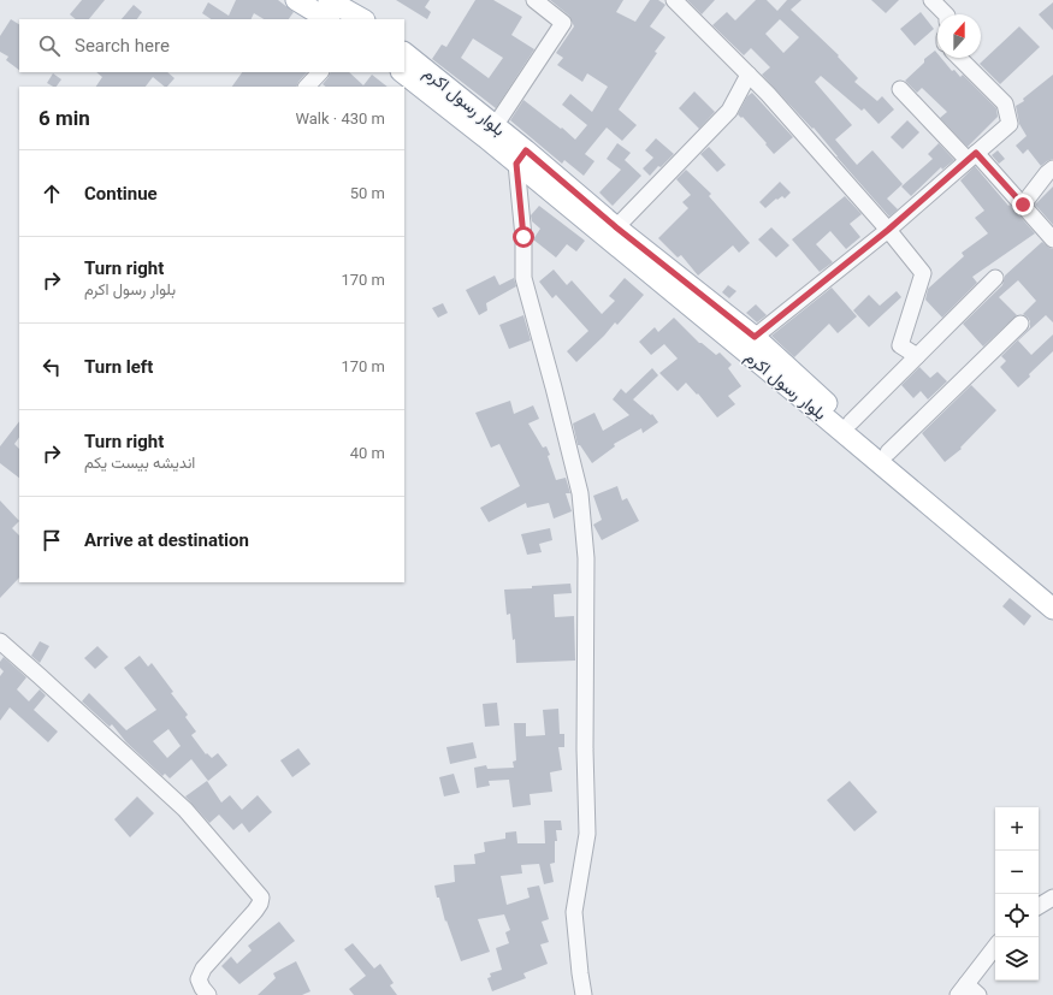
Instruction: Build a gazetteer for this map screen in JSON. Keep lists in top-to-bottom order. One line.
{"streets":{"main road":["بلوار رسول اکرم"]},"north":"top","page":{"search":"Search here","heading":["6 min","Walk · 430 m"],"list":[["Continue","50 m"],["Turn right","بلوار رسول اکرم","170 m"],["Turn left","170 m"],["Turn right","اندیشه بیست یکم","40 m"],"Arrive at destination"],"map_buttons":["+","−"]}}
